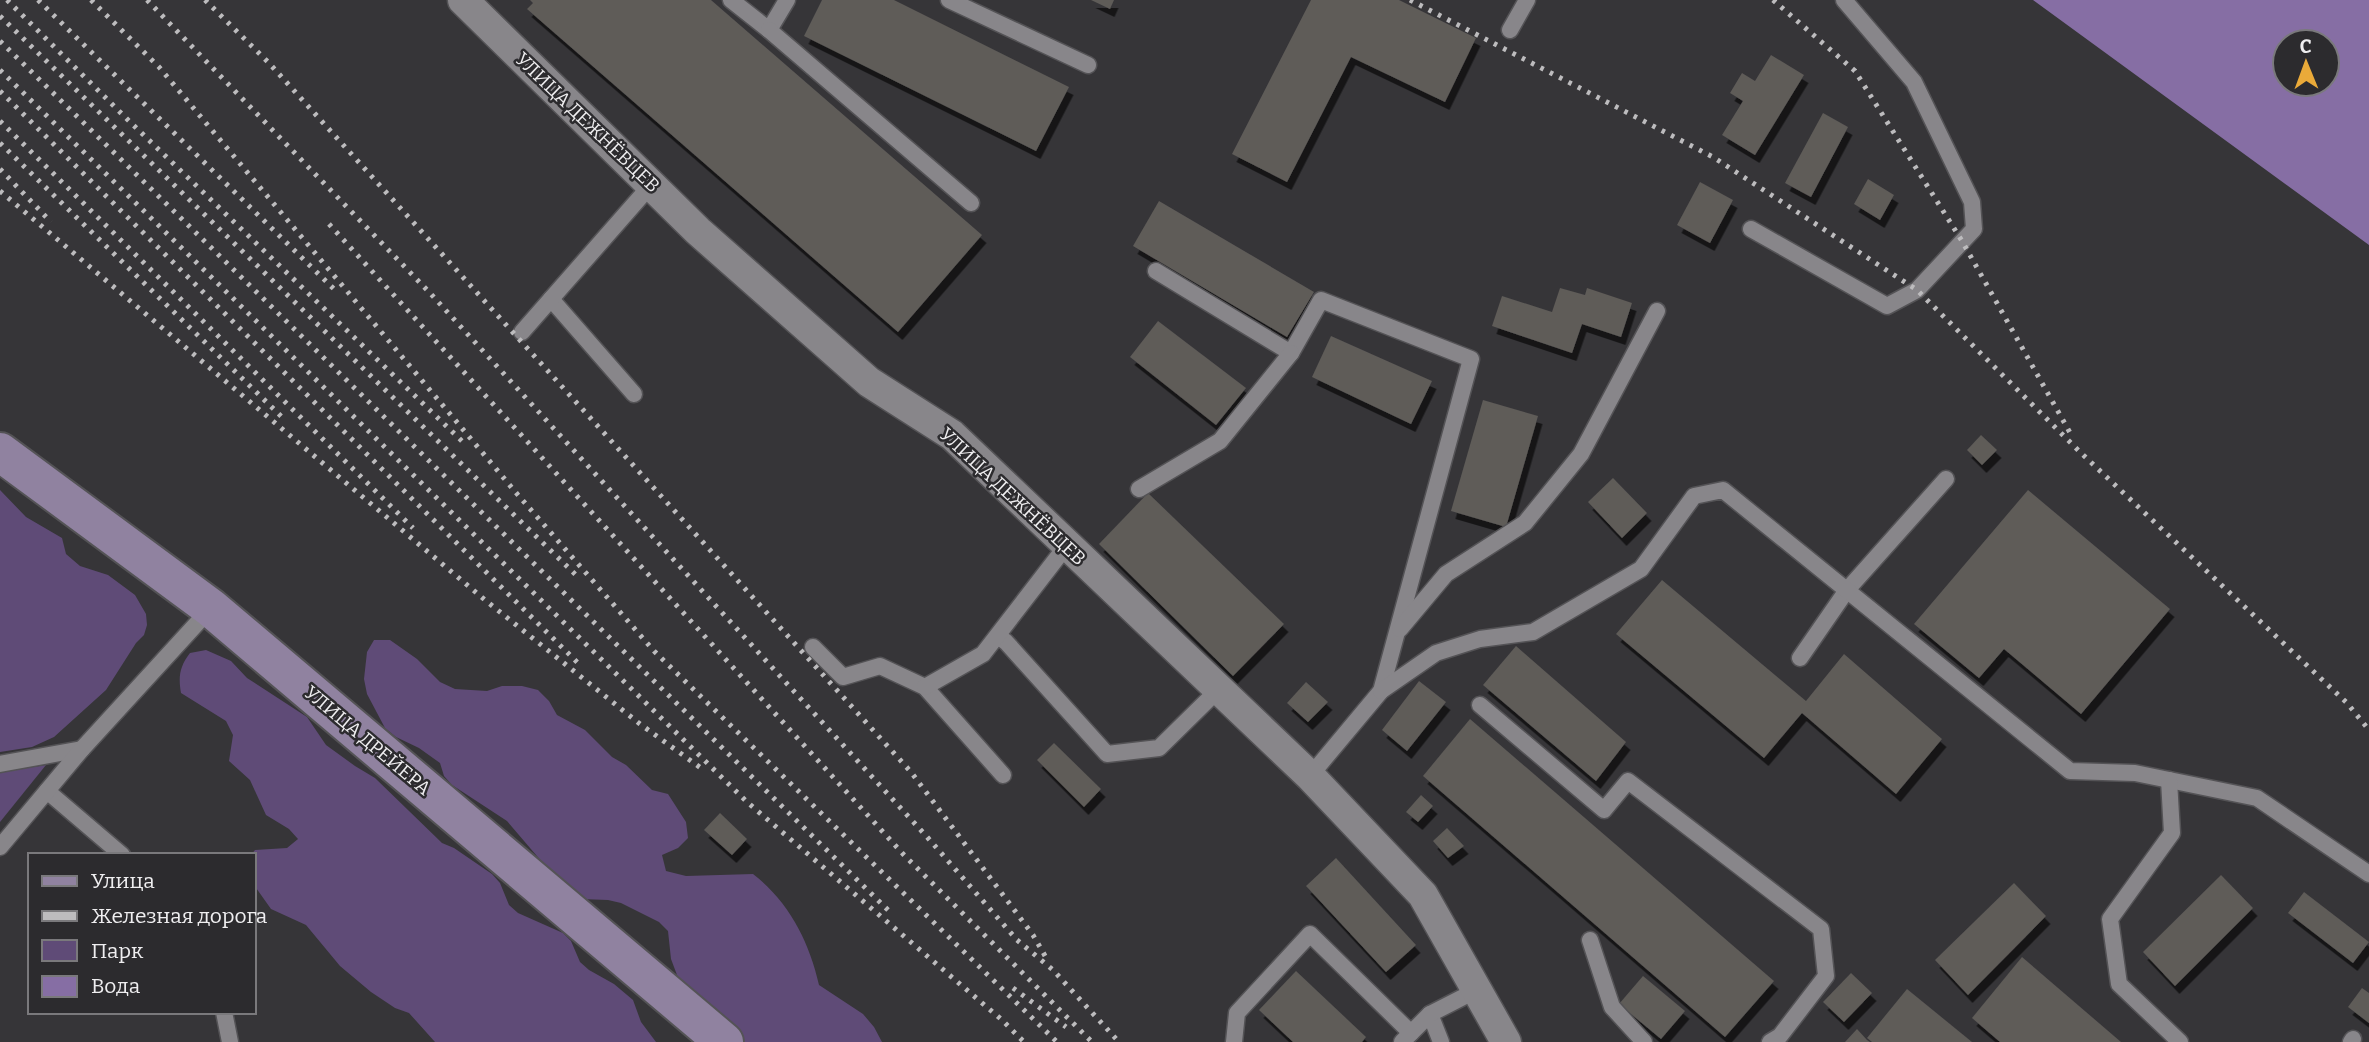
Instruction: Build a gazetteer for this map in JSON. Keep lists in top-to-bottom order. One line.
{"streets":{"main road":["УЛИЦА ДРЕЙЕРА"],"street":["УЛИЦА ДЕЖНЁВЦЕВ"]},"legend":["Улица","Железная дорога","Парк","Вода"],"north":"top"}
